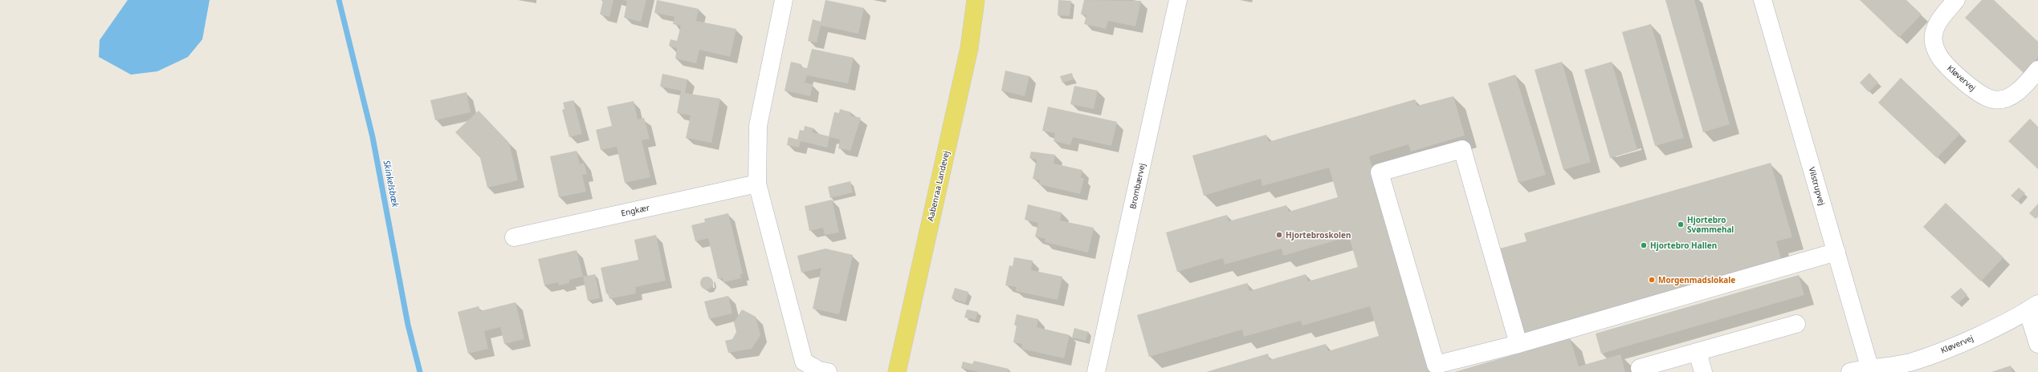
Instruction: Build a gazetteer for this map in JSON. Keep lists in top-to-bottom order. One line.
{"streets":{"main road":["Aabenraa Landevej"],"street":["Kløvervej","Brombærvej","Vilstrupvej","Engkær"]},"crossings":[["Kløvervej","Vilstrupvej"]],"water":["Skinkelsbæk"],"places":["Hjortebro Svømmehal","Hjortebroskolen","Hjortebro Hallen","Morgenmadslokale"]}
